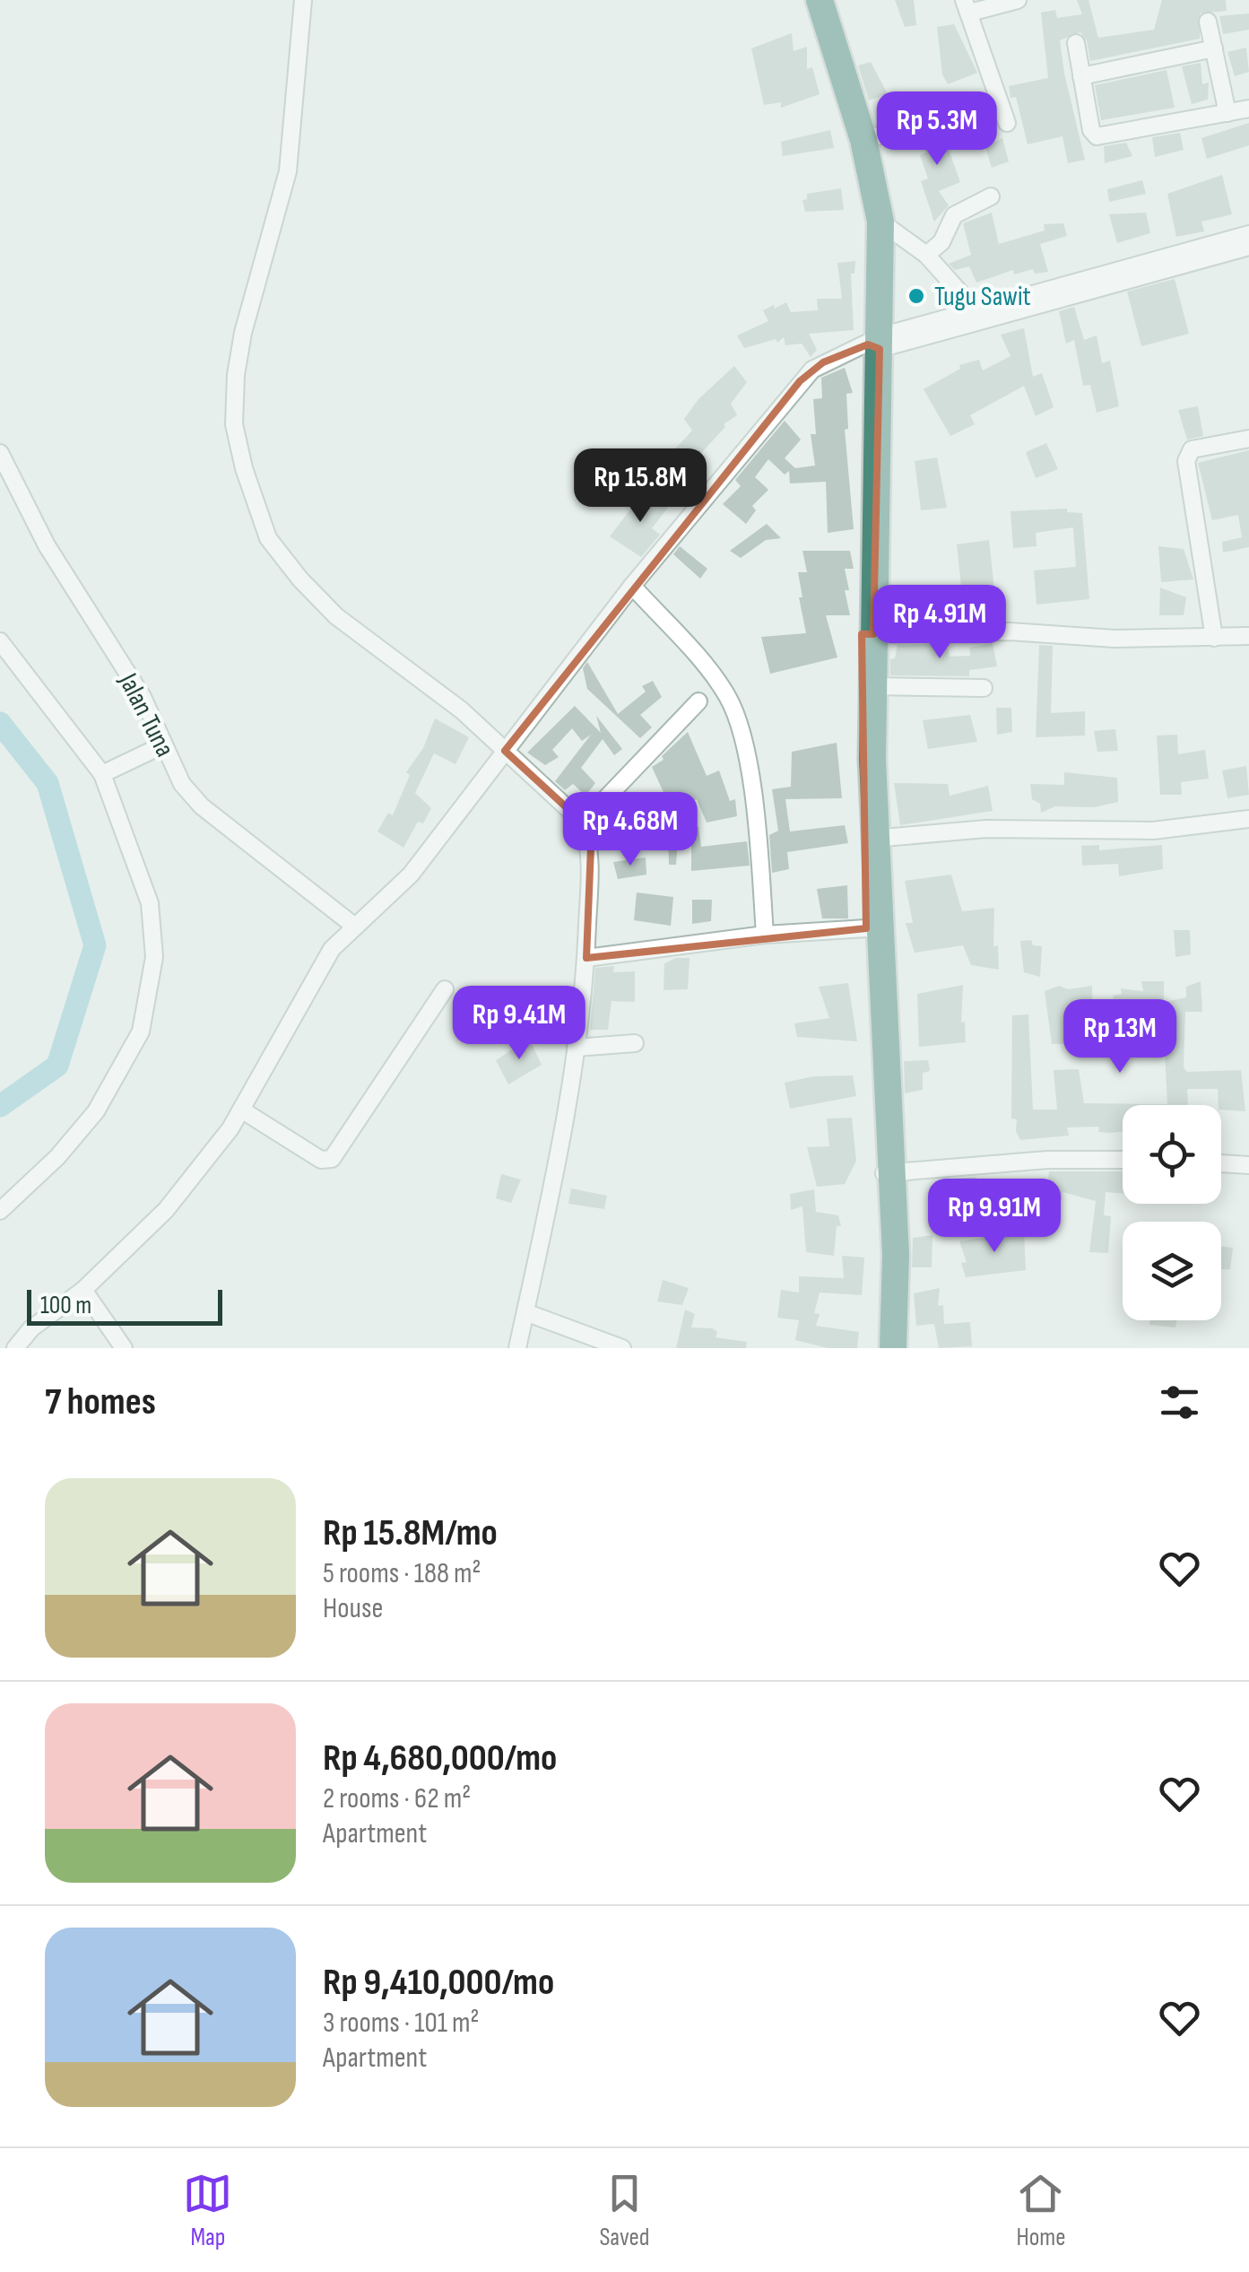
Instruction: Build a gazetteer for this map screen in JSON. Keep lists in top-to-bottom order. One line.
{"streets":{"street":["Jalan Tuna"]},"places":["Tugu Sawit"],"scale_bar":"100 m","page":{"price":["Rp 5.3M","Rp 15.8M","Rp 4.91M","Rp 4.68M","Rp 9.41M","Rp 13M","Rp 9.91M"],"scale":"100 m","heading":"7 homes","list":[{"name":"Rp 15.8M/mo","note":"5 rooms · 188 m² · House"},{"name":"Rp 4,680,000/mo","note":"2 rooms · 62 m² · Apartment"},{"name":"Rp 9,410,000/mo","note":"3 rooms · 101 m² · Apartment"}],"tabs":["Map","Saved","Home"]}}
